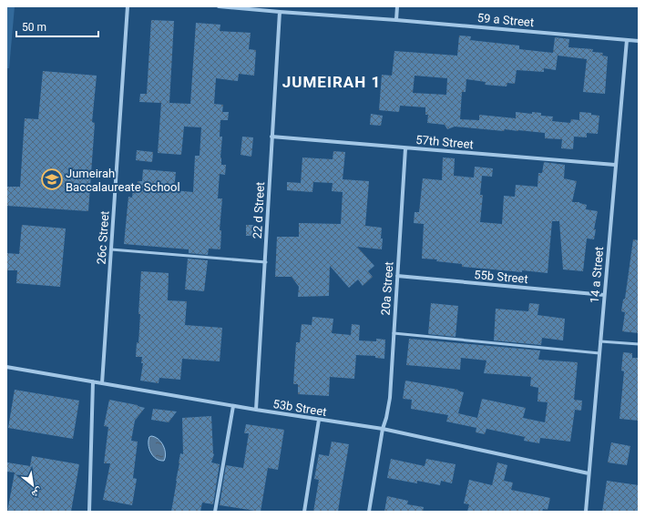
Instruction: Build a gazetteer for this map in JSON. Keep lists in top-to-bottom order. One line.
{"streets":{"street":["59 a Street","57th Street","22 d Street","26c Street","14 a Street","55b Street","20a Street","53b Street"]},"crossings":[["59 a Street","22 d Street"],["59 a Street","14 a Street"],["57th Street","22 d Street"],["57th Street","14 a Street"],["57th Street","20a Street"],["22 d Street","53b Street"],["26c Street","53b Street"],["14 a Street","55b Street"],["14 a Street","53b Street"],["55b Street","20a Street"],["20a Street","53b Street"]],"districts":["JUMEIRAH 1"],"places":{"school or university":["Jumeirah Baccalaureate School"]},"scale_bar":"50 m","north":"bottom right"}
